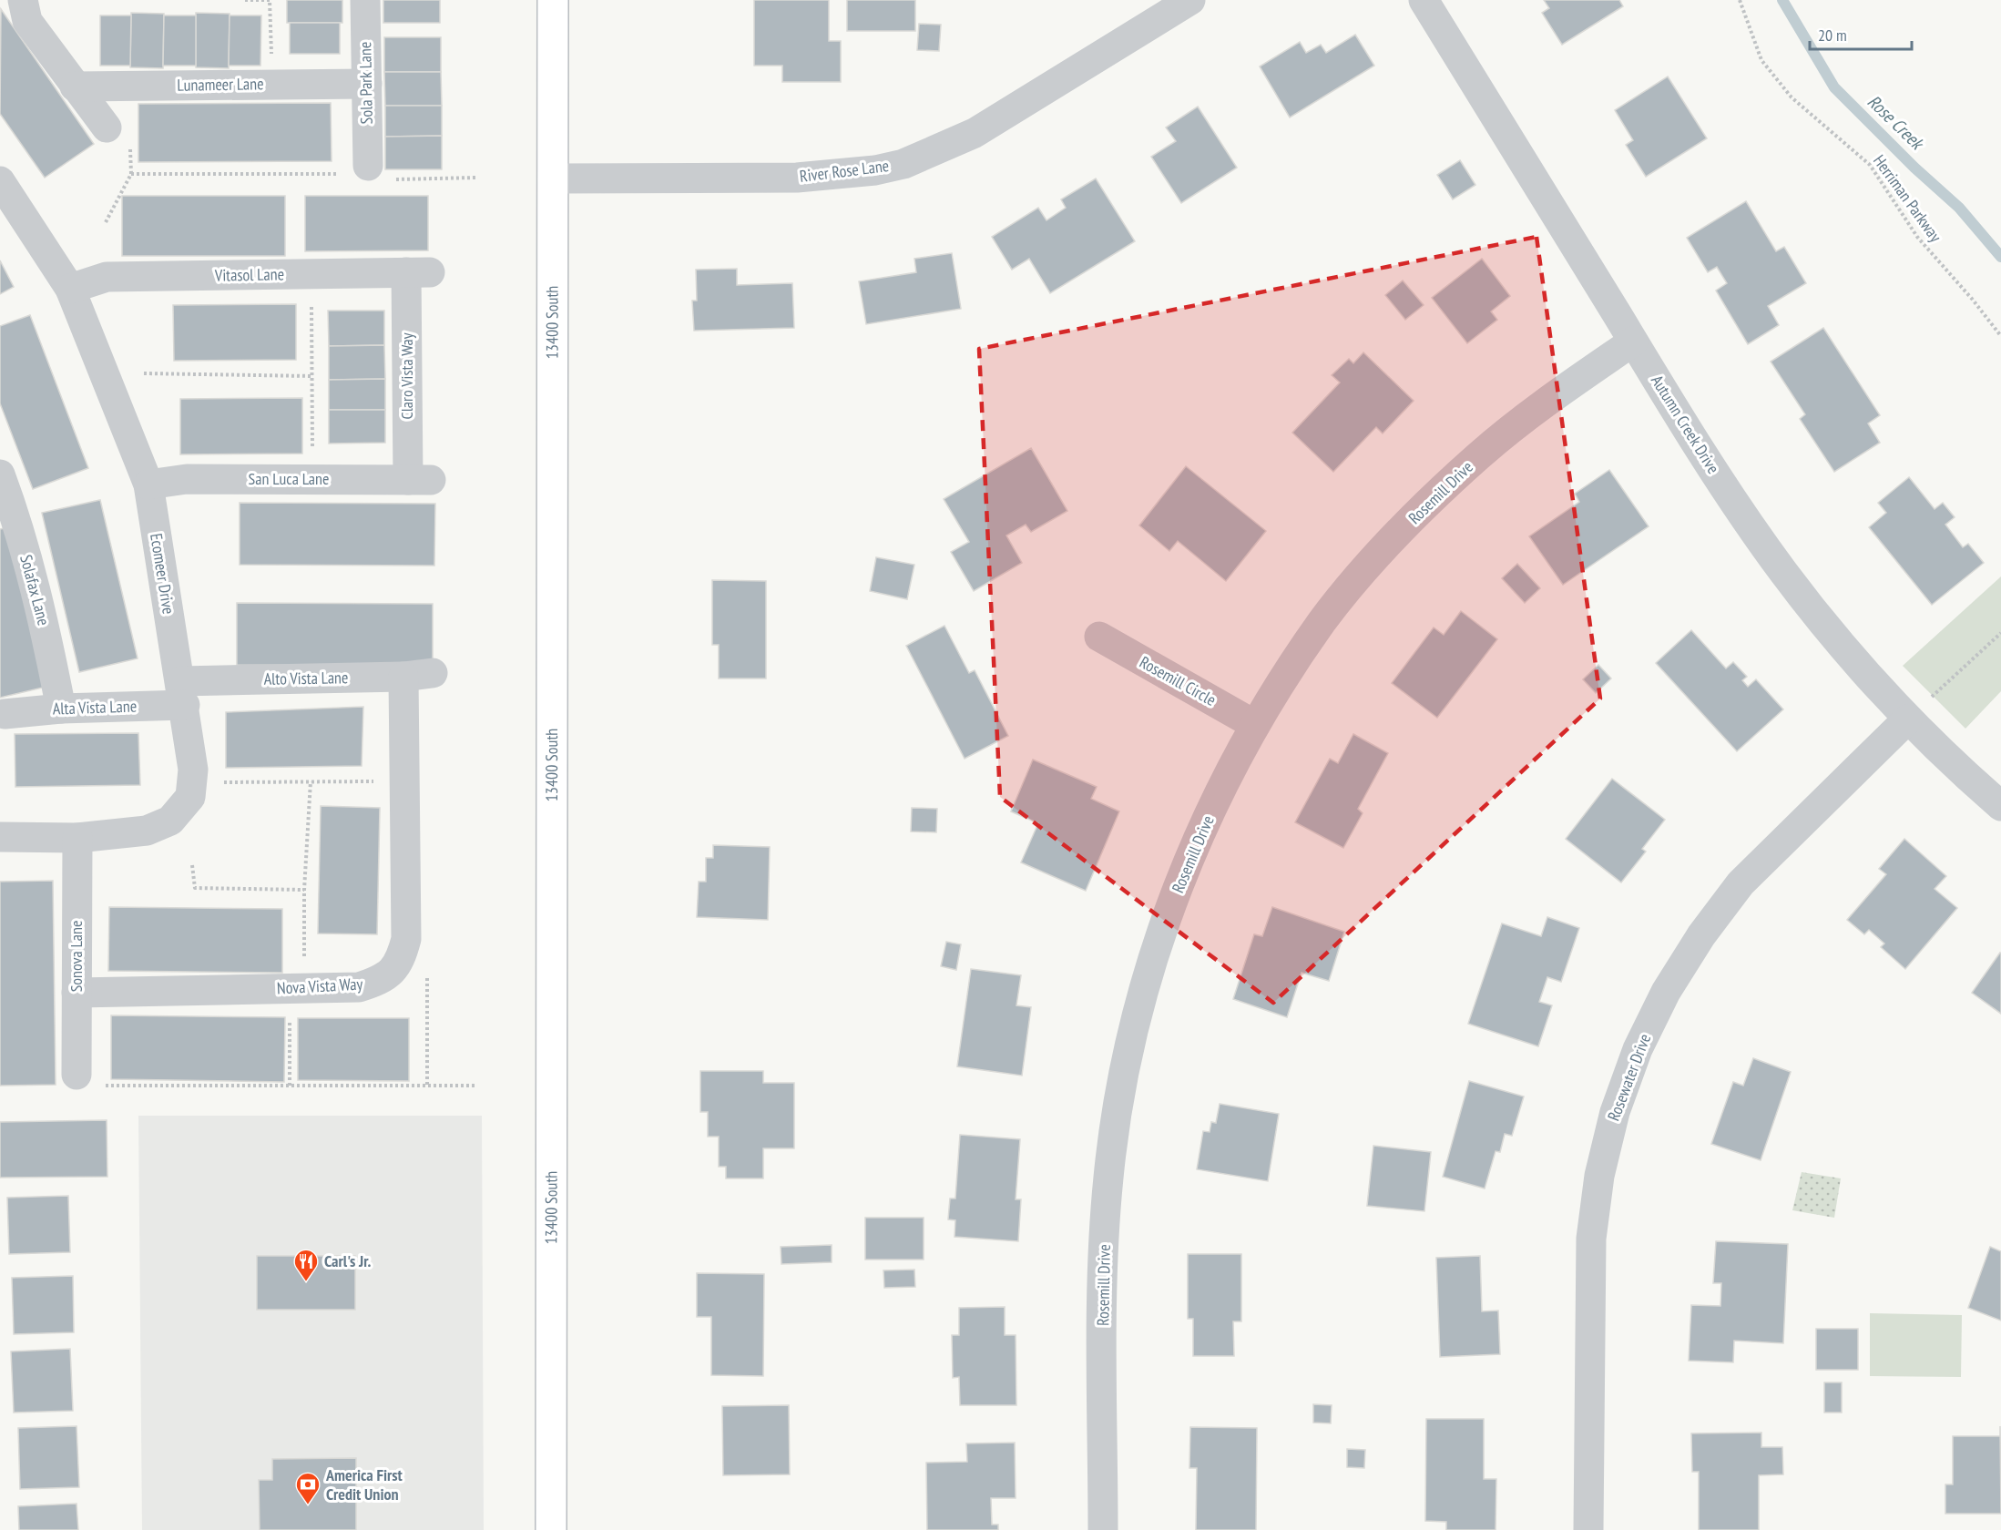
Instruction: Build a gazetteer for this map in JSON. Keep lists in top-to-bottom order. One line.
{"streets":{"main road":["13400 South"],"street":["Sola Park Lane","Lunameer Lane","River Rose Lane","Vitasol Lane","Claro Vista Way","Autumn Creek Drive","San Luca Lane","Rosemill Drive","Ecomeer Drive","Solafax Lane","Alto Vista Lane","Rosemill Circle","Alta Vista Lane","Sonova Lane","Nova Vista Way","Rosewater Drive"],"path":["Herriman Parkway"]},"crossings":[["Sola Park Lane","Lunameer Lane"],["River Rose Lane","13400 South"],["Vitasol Lane","Claro Vista Way"],["Vitasol Lane","Ecomeer Drive"],["Claro Vista Way","San Luca Lane"],["Autumn Creek Drive","Rosemill Drive"],["Autumn Creek Drive","Rosewater Drive"],["San Luca Lane","Ecomeer Drive"],["Rosemill Drive","Rosemill Circle"],["Ecomeer Drive","Alto Vista Lane"],["Ecomeer Drive","Alta Vista Lane"],["Ecomeer Drive","Sonova Lane"],["Solafax Lane","Alta Vista Lane"],["Alto Vista Lane","Alta Vista Lane"],["Alto Vista Lane","Nova Vista Way"],["Sonova Lane","Nova Vista Way"]],"water":["Rose Creek"],"places":{"restaurant":["Carl's Jr."],"bank":["America First Credit Union"]},"scale_bar":"20 m"}
